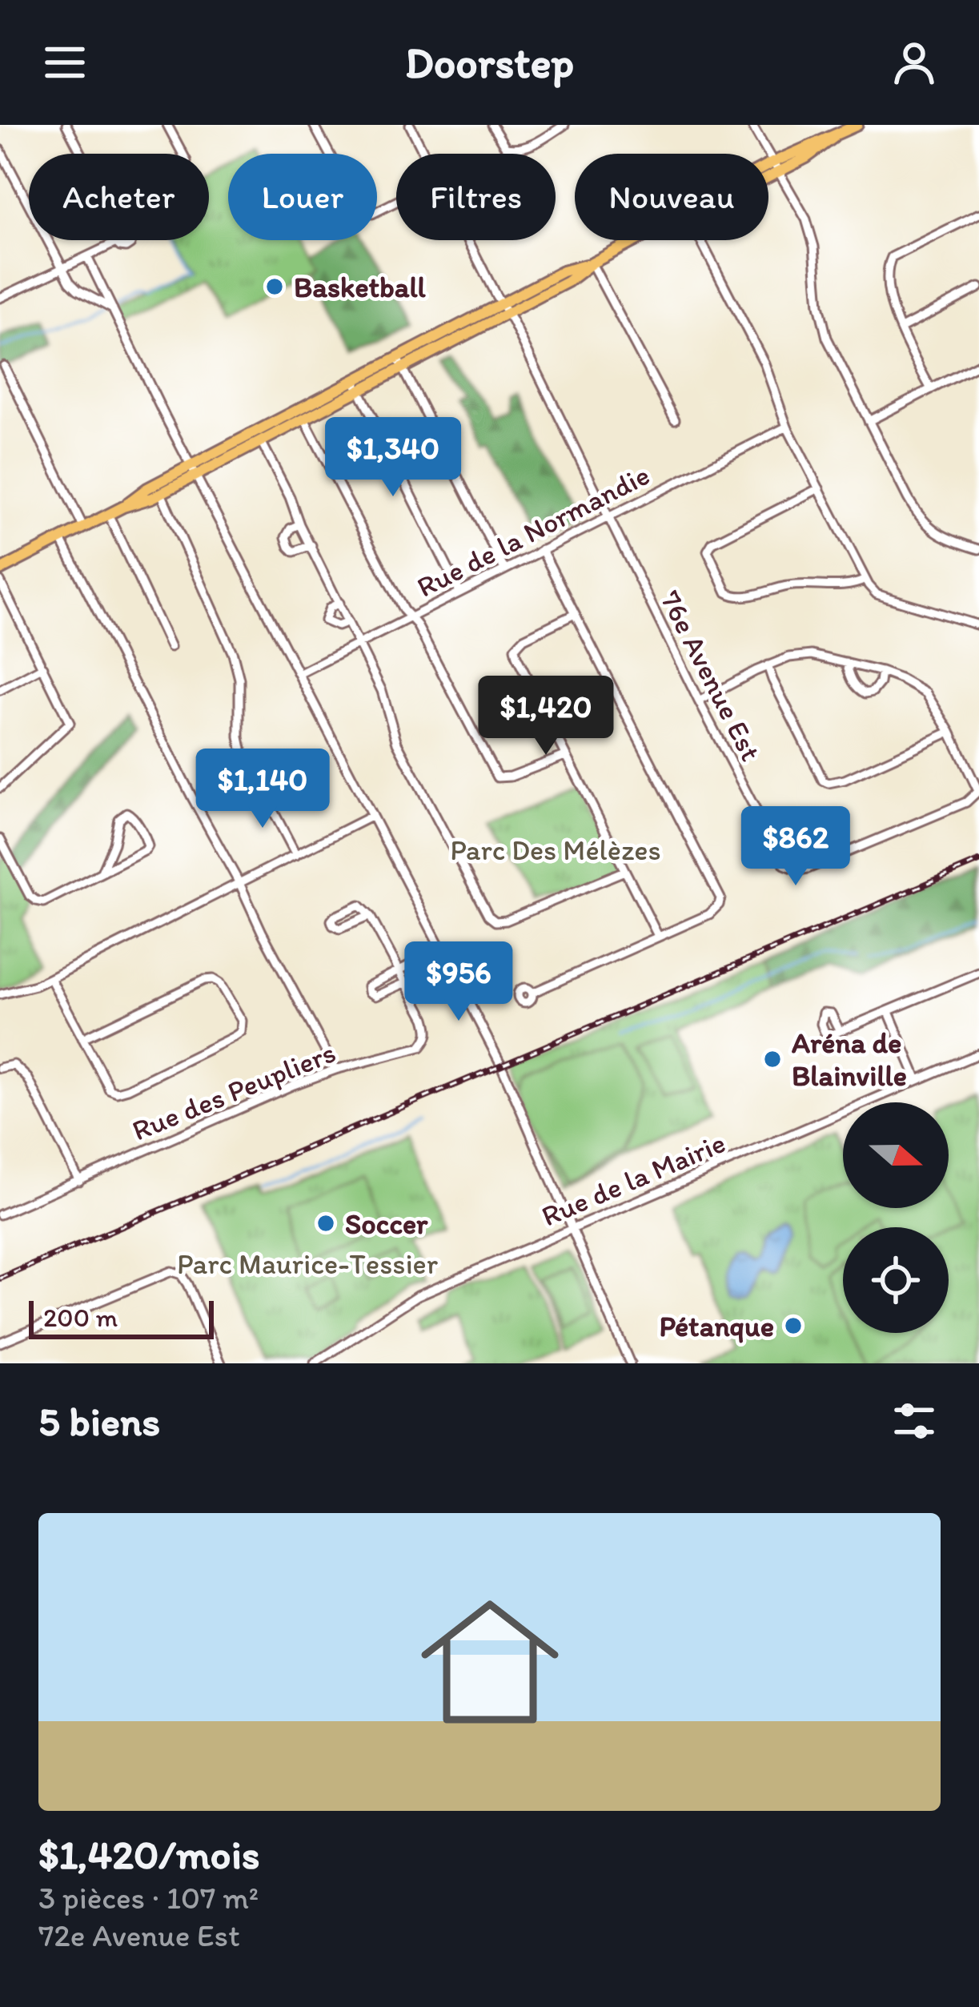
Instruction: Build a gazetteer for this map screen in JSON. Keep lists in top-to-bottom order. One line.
{"streets":{"street":["Rue de la Normandie","76e Avenue Est","Rue des Peupliers","Rue de la Mairie"]},"crossings":[["Rue de la Normandie","76e Avenue Est"]],"parks":["Parc Des Mélèzes","Parc Maurice-Tessier"],"places":["Basketball","Aréna de Blainville","Soccer","Pétanque"],"scale_bar":"200 m","north":"right","page":{"header":"Doorstep","chip":["Acheter","Louer","Filtres","Nouveau"],"price":["$1,340","$1,420","$1,140","$862","$956"],"scale":"200 m","heading":"5 biens","list":[{"name":"$1,420/mois","note":"3 pièces · 107 m² · 72e Avenue Est"}]}}
